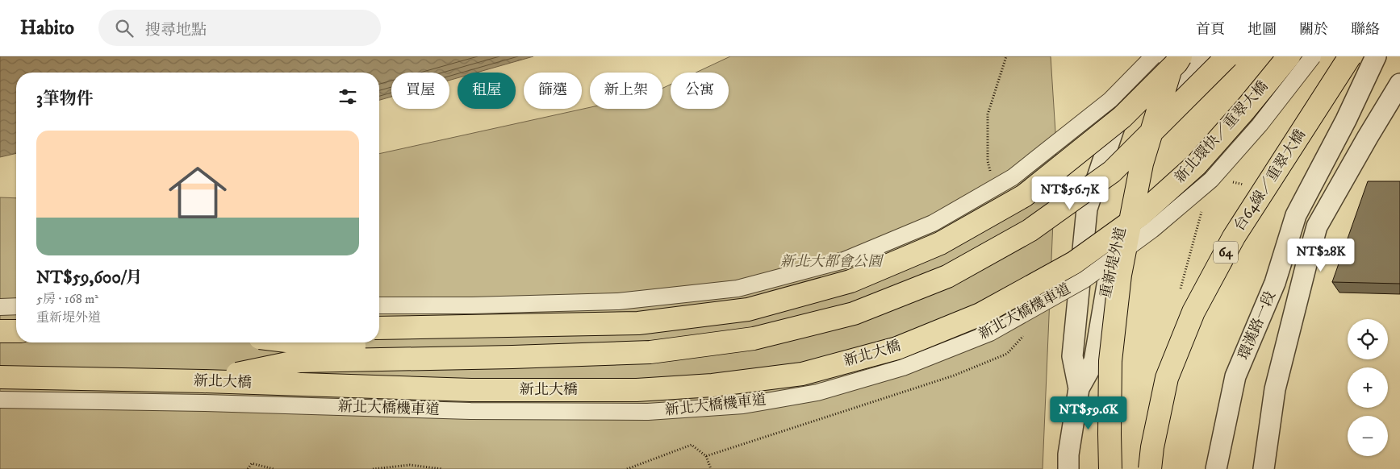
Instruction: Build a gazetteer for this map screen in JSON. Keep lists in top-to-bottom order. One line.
{"streets":{"highway":["新北環快／重翠大橋","台64線／重翠大橋","64","新北大橋"],"street":["重新堤外道","新北大橋機車道","環漢路一段"]},"crossings":[["新北環快／重翠大橋","新北大橋"]],"parks":["新北大都會公園"],"page":{"header":"Habito","search":"搜尋地點","nav":["首頁","地圖","關於","聯絡"],"chip":["買屋","租屋","篩選","新上架","公寓"],"heading":"3筆物件","list":[{"name":"NT$59,600/月","note":"5房 · 168 m² · 重新堤外道"}],"price":["NT$56.7K","NT$28K","NT$59.6K"],"map_buttons":["+","−"]}}
